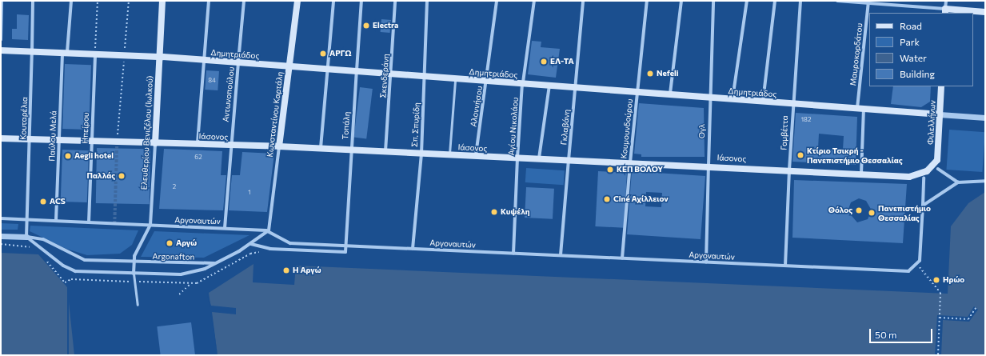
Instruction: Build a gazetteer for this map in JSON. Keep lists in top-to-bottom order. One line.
{"streets":{"main road":["Δημητριάδος","Κωνσταντίνου Καρτάλη","Φιλελλήνων","Ελευθερίου Βενιζέλου (Ιωλκού)","Ιάσονος"],"street":["Μαυροκορδάτου","Σκενδεράνη","Αντωνοπούλου","Αλοννήσου","Κουταρέλια","Σπ. Σπυρίδη","Τοπάλη","Αγίου Νικολάου","Γκλαβάνη","Ηπείρου","Κουμουνδούρου","Ογλ","Γαμβέττα","Παύλου Μελά","Αργοναυτών","Argonafton"]},"crossings":[["Δημητριάδος","Μαυροκορδάτου"],["Δημητριάδος","Σκενδεράνη"],["Δημητριάδος","Αντωνοπούλου"],["Δημητριάδος","Αλοννήσου"],["Δημητριάδος","Κωνσταντίνου Καρτάλη"],["Δημητριάδος","Κουταρέλια"],["Δημητριάδος","Φιλελλήνων"],["Δημητριάδος","Σπ. Σπυρίδη"],["Δημητριάδος","Τοπάλη"],["Δημητριάδος","Αγίου Νικολάου"],["Δημητριάδος","Γκλαβάνη"],["Δημητριάδος","Ηπείρου"],["Δημητριάδος","Κουμουνδούρου"],["Δημητριάδος","Ογλ"],["Δημητριάδος","Ελευθερίου Βενιζέλου (Ιωλκού)"],["Δημητριάδος","Γαμβέττα"],["Δημητριάδος","Παύλου Μελά"],["Μαυροκορδάτου","Ιάσονος"],["Σκενδεράνη","Ιάσονος"],["Αντωνοπούλου","Ιάσονος"],["Αντωνοπούλου","Αργοναυτών"],["Αλοννήσου","Ιάσονος"],["Κωνσταντίνου Καρτάλη","Ιάσονος"],["Κωνσταντίνου Καρτάλη","Αργοναυτών"],["Κουταρέλια","Ιάσονος"],["Κουταρέλια","Αργοναυτών"],["Κουταρέλια","Argonafton"],["Φιλελλήνων","Ιάσονος"],["Σπ. Σπυρίδη","Ιάσονος"],["Σπ. Σπυρίδη","Αργοναυτών"],["Τοπάλη","Ιάσονος"],["Τοπάλη","Αργοναυτών"],["Αγίου Νικολάου","Ιάσονος"],["Αγίου Νικολάου","Αργοναυτών"],["Γκλαβάνη","Ιάσονος"],["Γκλαβάνη","Αργοναυτών"],["Ηπείρου","Ιάσονος"],["Ηπείρου","Αργοναυτών"],["Κουμουνδούρου","Ιάσονος"],["Κουμουνδούρου","Αργοναυτών"],["Ογλ","Ιάσονος"],["Ογλ","Αργοναυτών"],["Ελευθερίου Βενιζέλου (Ιωλκού)","Ιάσονος"],["Ελευθερίου Βενιζέλου (Ιωλκού)","Αργοναυτών"],["Ελευθερίου Βενιζέλου (Ιωλκού)","Argonafton"],["Γαμβέττα","Ιάσονος"],["Γαμβέττα","Αργοναυτών"],["Παύλου Μελά","Ιάσονος"],["Παύλου Μελά","Αργοναυτών"]],"places":["Electra","ΑΡΓΩ","ΕΛ-ΤΑ","Nefeli","Κτίριο Τσικρή - Πανεπιστήμιο Θεσσαλίας","Aegli hotel","ΚΕΠ ΒΟΛΟΥ","Παλλάς","Ciné Αχίλλειον","ACS","Θόλος","Κυψέλη","Πανεπιστήμιο Θεσσαλίας","Αργώ","Η Αργώ","Ηρώο"],"house_numbers":["84","182","62","2","1"],"legend":["Road","Park","Water","Building"],"scale_bar":"50 m"}
